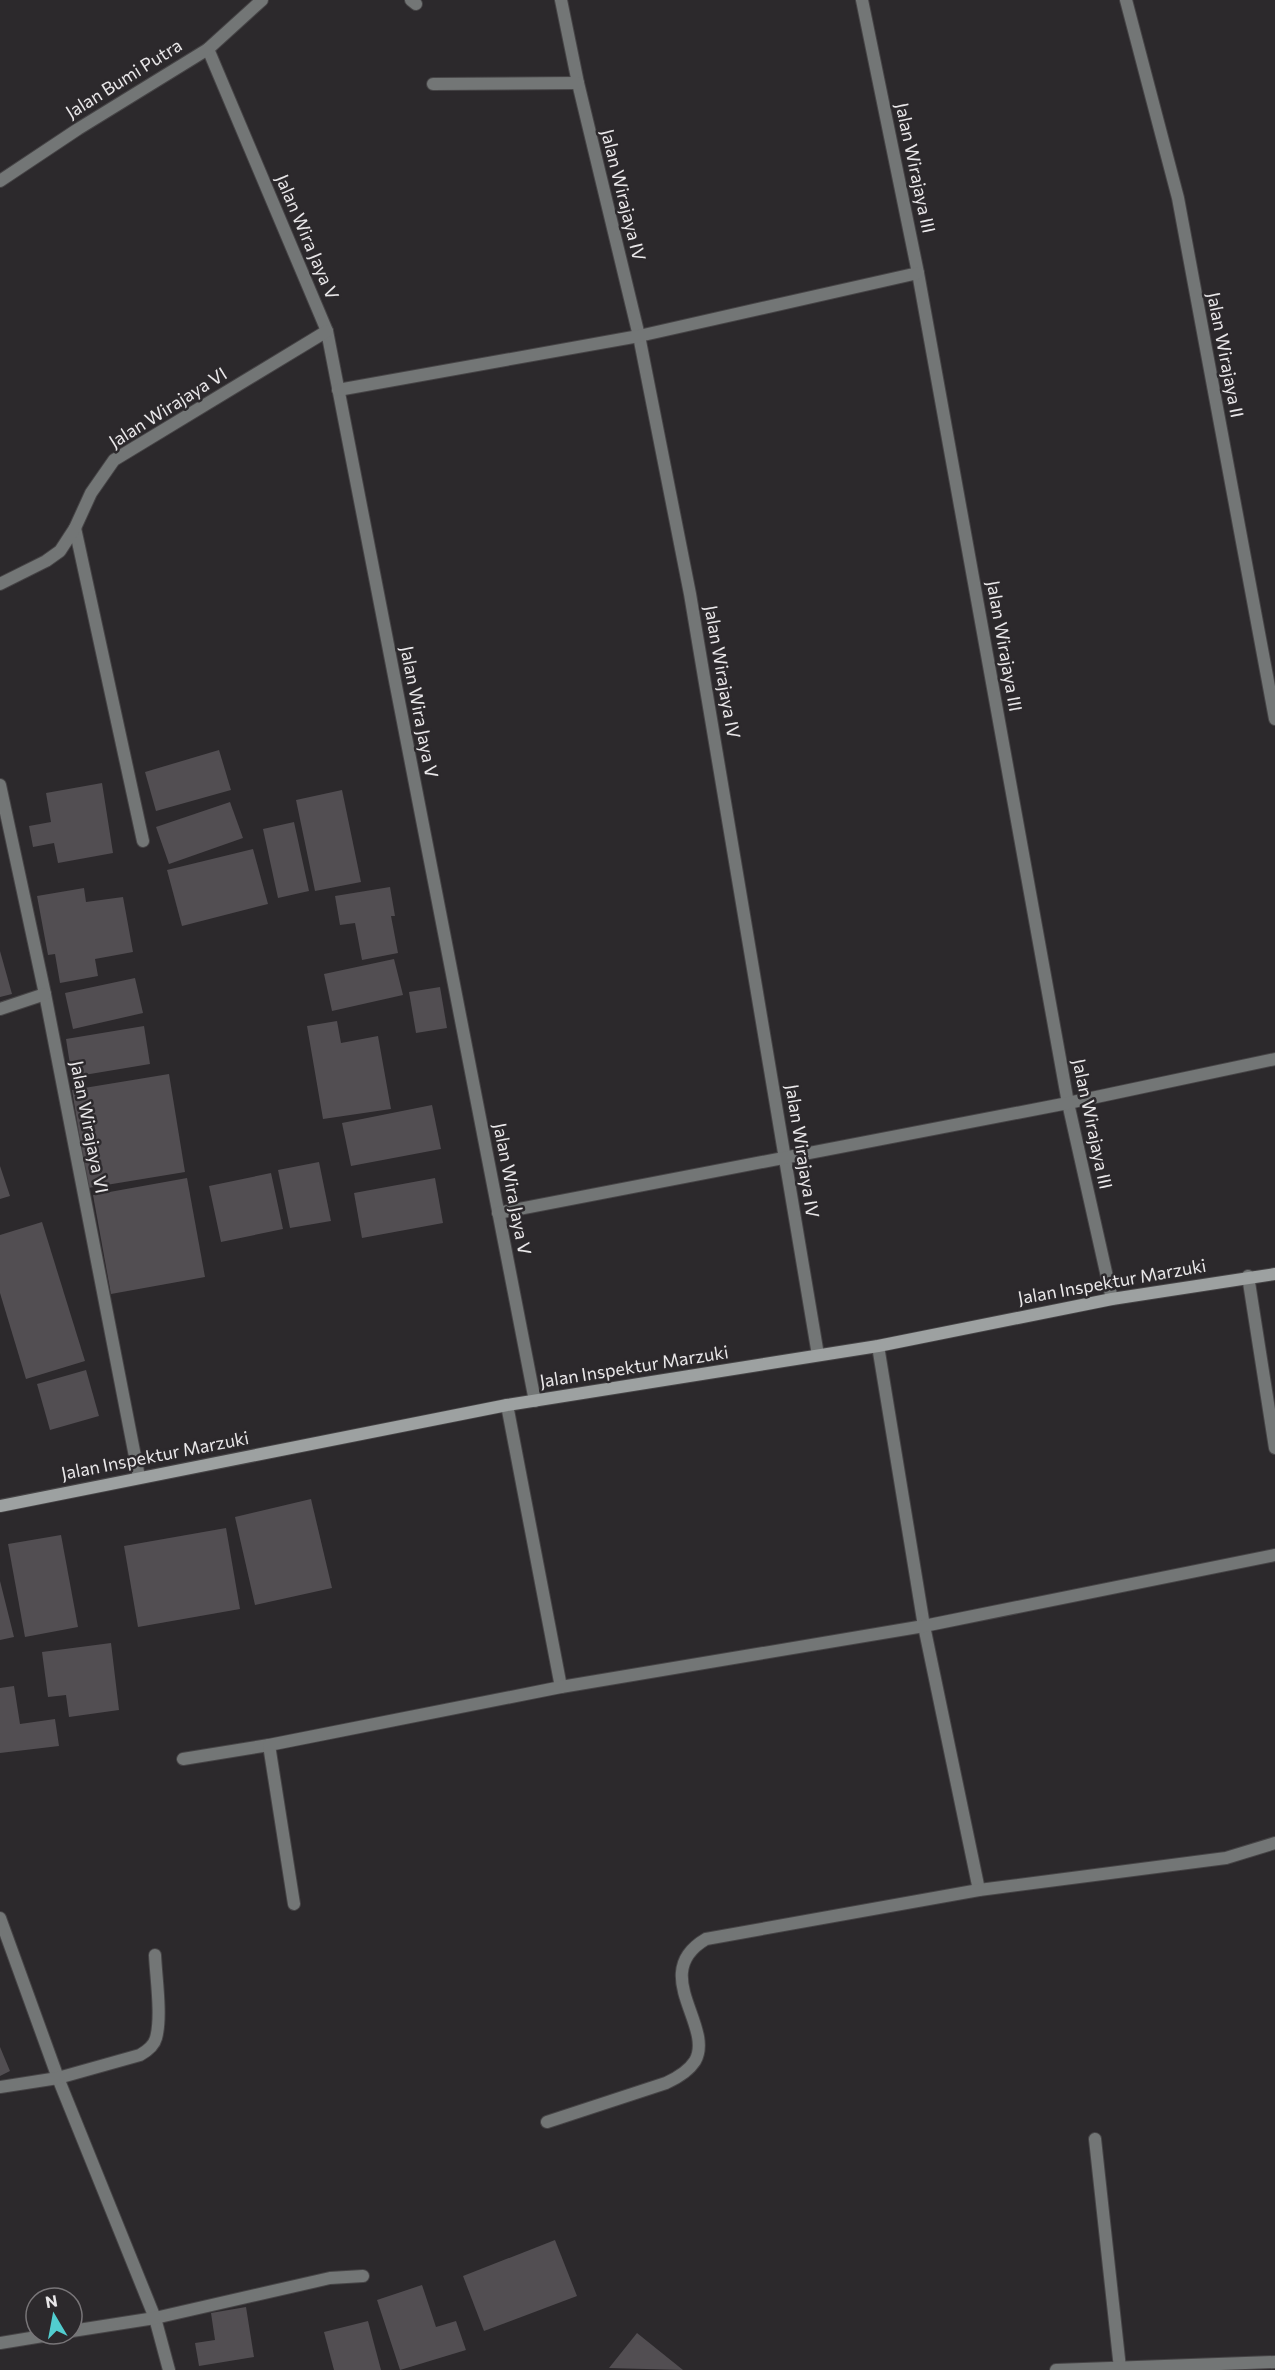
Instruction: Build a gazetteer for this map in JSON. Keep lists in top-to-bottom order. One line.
{"streets":{"street":["Jalan Bumi Putra","Jalan Wirajaya III","Jalan Wirajaya IV","Jalan Wira Jaya V","Jalan Wirajaya II","Jalan Wirajaya VI","Jalan Inspektur Marzuki"]},"crossings":[["Jalan Bumi Putra","Jalan Wira Jaya V"],["Jalan Wirajaya III","Jalan Inspektur Marzuki"],["Jalan Wirajaya IV","Jalan Inspektur Marzuki"],["Jalan Wira Jaya V","Jalan Wirajaya VI"],["Jalan Wira Jaya V","Jalan Inspektur Marzuki"],["Jalan Wirajaya VI","Jalan Inspektur Marzuki"]],"north":"top"}
